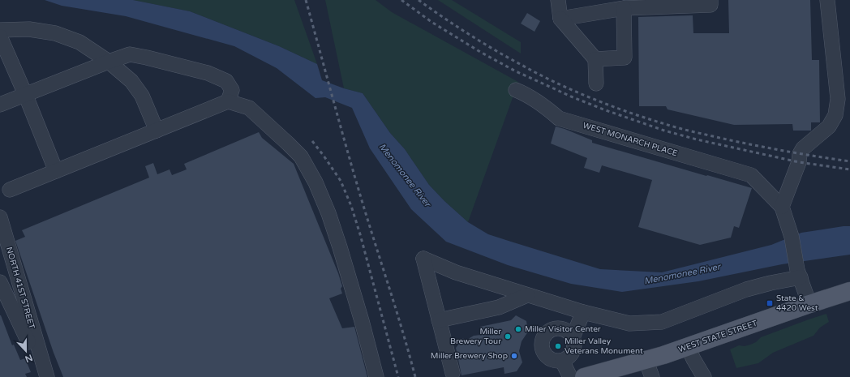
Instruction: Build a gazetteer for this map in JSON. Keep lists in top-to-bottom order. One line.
{"streets":{"main road":["WEST STATE STREET"],"street":["WEST MONARCH PLACE","NORTH 41ST STREET"]},"water":["Menomonee River"],"places":{"transit":["State & 4420 West"],"other":["Miller Visitor Center","Miller Brewery Tour","Miller Valley Veterans Monument","Miller Brewery Shop"]},"north":"bottom"}
